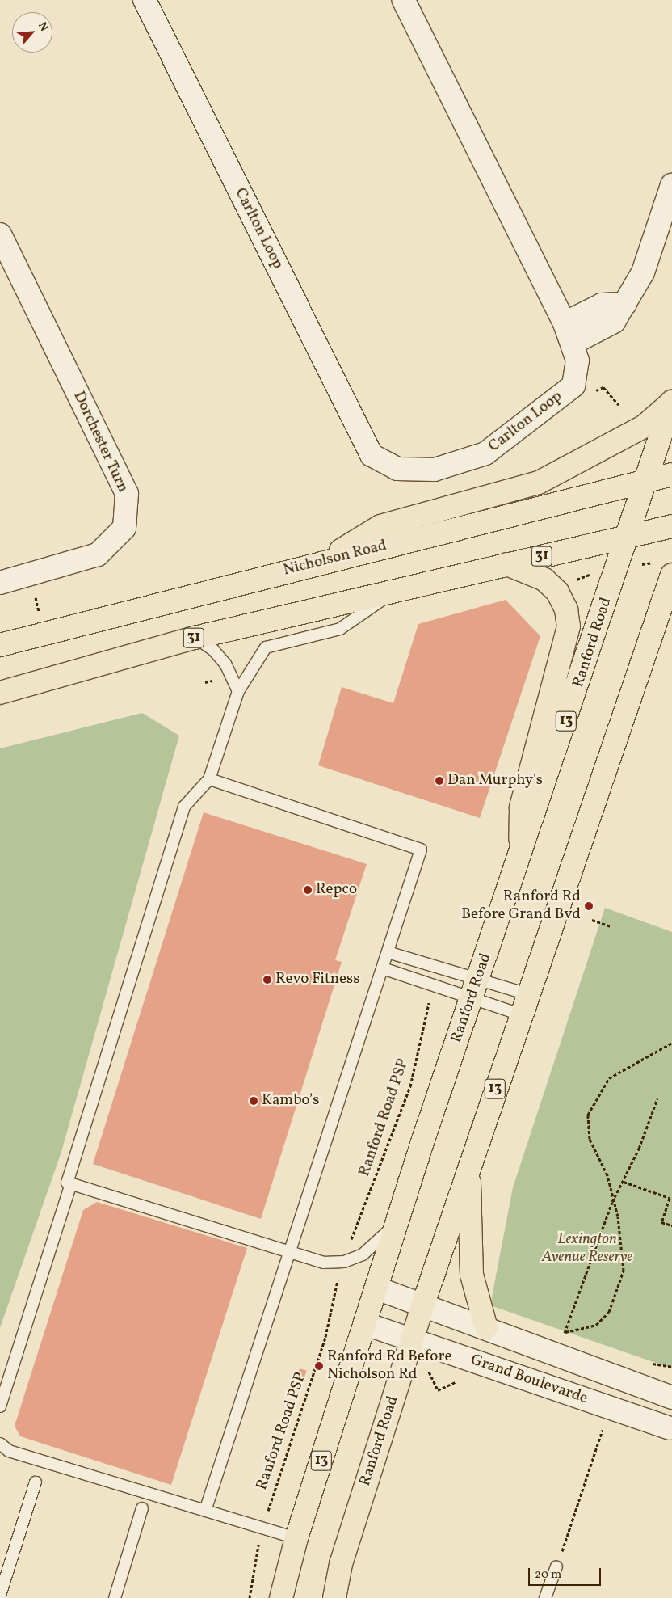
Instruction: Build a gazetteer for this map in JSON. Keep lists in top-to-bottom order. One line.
{"streets":{"main road":["31","Nicholson Road","Ranford Road","13"],"street":["Carlton Loop","Dorchester Turn","Grand Boulevarde"],"path":["Ranford Road PSP"]},"crossings":[["31","Ranford Road"],["Nicholson Road","Ranford Road"],["Ranford Road","Grand Boulevarde"]],"parks":["Lexington Avenue Reserve"],"places":["Dan Murphy's","Repco","Ranford Rd Before Grand Bvd","Revo Fitness","Kambo’s","Ranford Rd Before Nicholson Rd"],"scale_bar":"20 m","north":"top right"}
